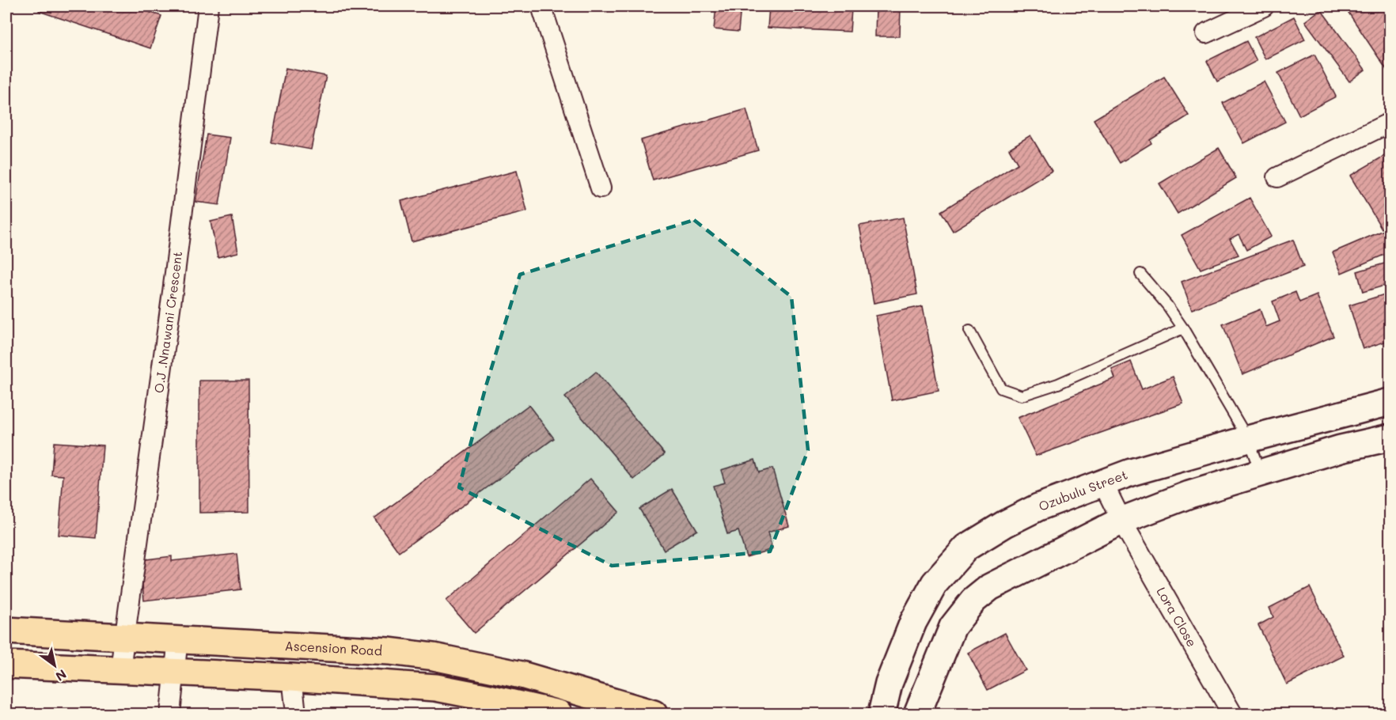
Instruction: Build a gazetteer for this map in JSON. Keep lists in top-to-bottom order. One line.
{"streets":{"main road":["Ozubulu Street","Ascension Road"],"street":["O.J .Nnawani Crescent","Lora Close"]},"crossings":[["O.J .Nnawani Crescent","Ascension Road"],["Ozubulu Street","Lora Close"]],"north":"bottom right"}
